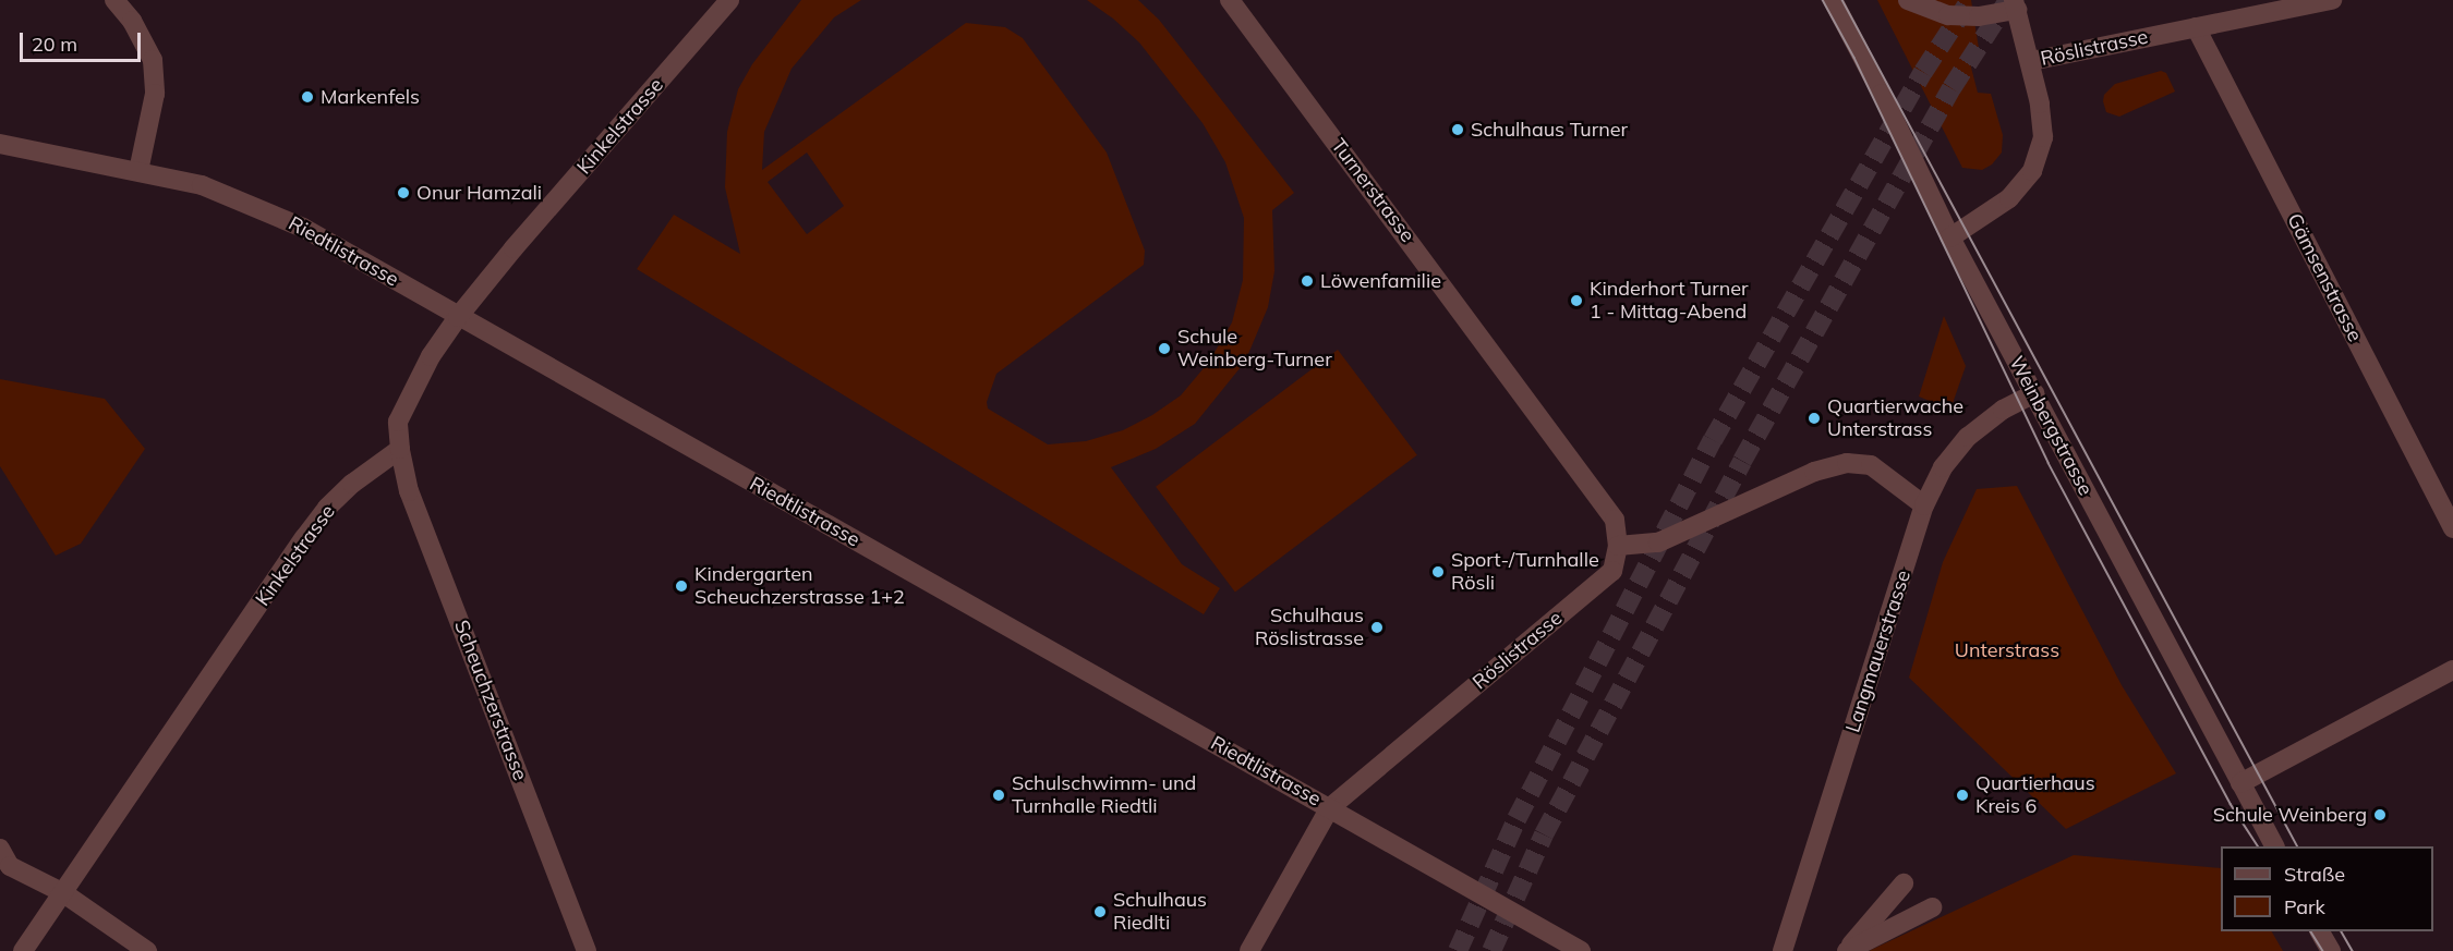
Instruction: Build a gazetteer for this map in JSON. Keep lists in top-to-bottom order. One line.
{"streets":{"street":["Röslistrasse","Kinkelstrasse","Turnerstrasse","Riedtlistrasse","Gämsenstrasse","Weinbergstrasse","Langmauerstrasse","Scheuchzerstrasse"]},"crossings":[["Röslistrasse","Turnerstrasse"],["Röslistrasse","Riedtlistrasse"],["Röslistrasse","Gämsenstrasse"],["Röslistrasse","Weinbergstrasse"],["Kinkelstrasse","Riedtlistrasse"],["Kinkelstrasse","Scheuchzerstrasse"],["Weinbergstrasse","Langmauerstrasse"]],"parks":["Unterstrass"],"places":["Markenfels","Schulhaus Turner","Onur Hamzali","Löwenfamilie","Kinderhort Turner 1 - Mittag-Abend","Schule Weinberg-Turner","Quartierwache Unterstrass","Sport-/Turnhalle Rösli","Kindergarten Scheuchzerstrasse 1+2","Schulhaus Röslistrasse","Schulschwimm- und Turnhalle Riedtli","Quartierhaus Kreis 6","Schule Weinberg","Schulhaus Riedlti"],"legend":["Straße","Park"],"scale_bar":"20 m"}
